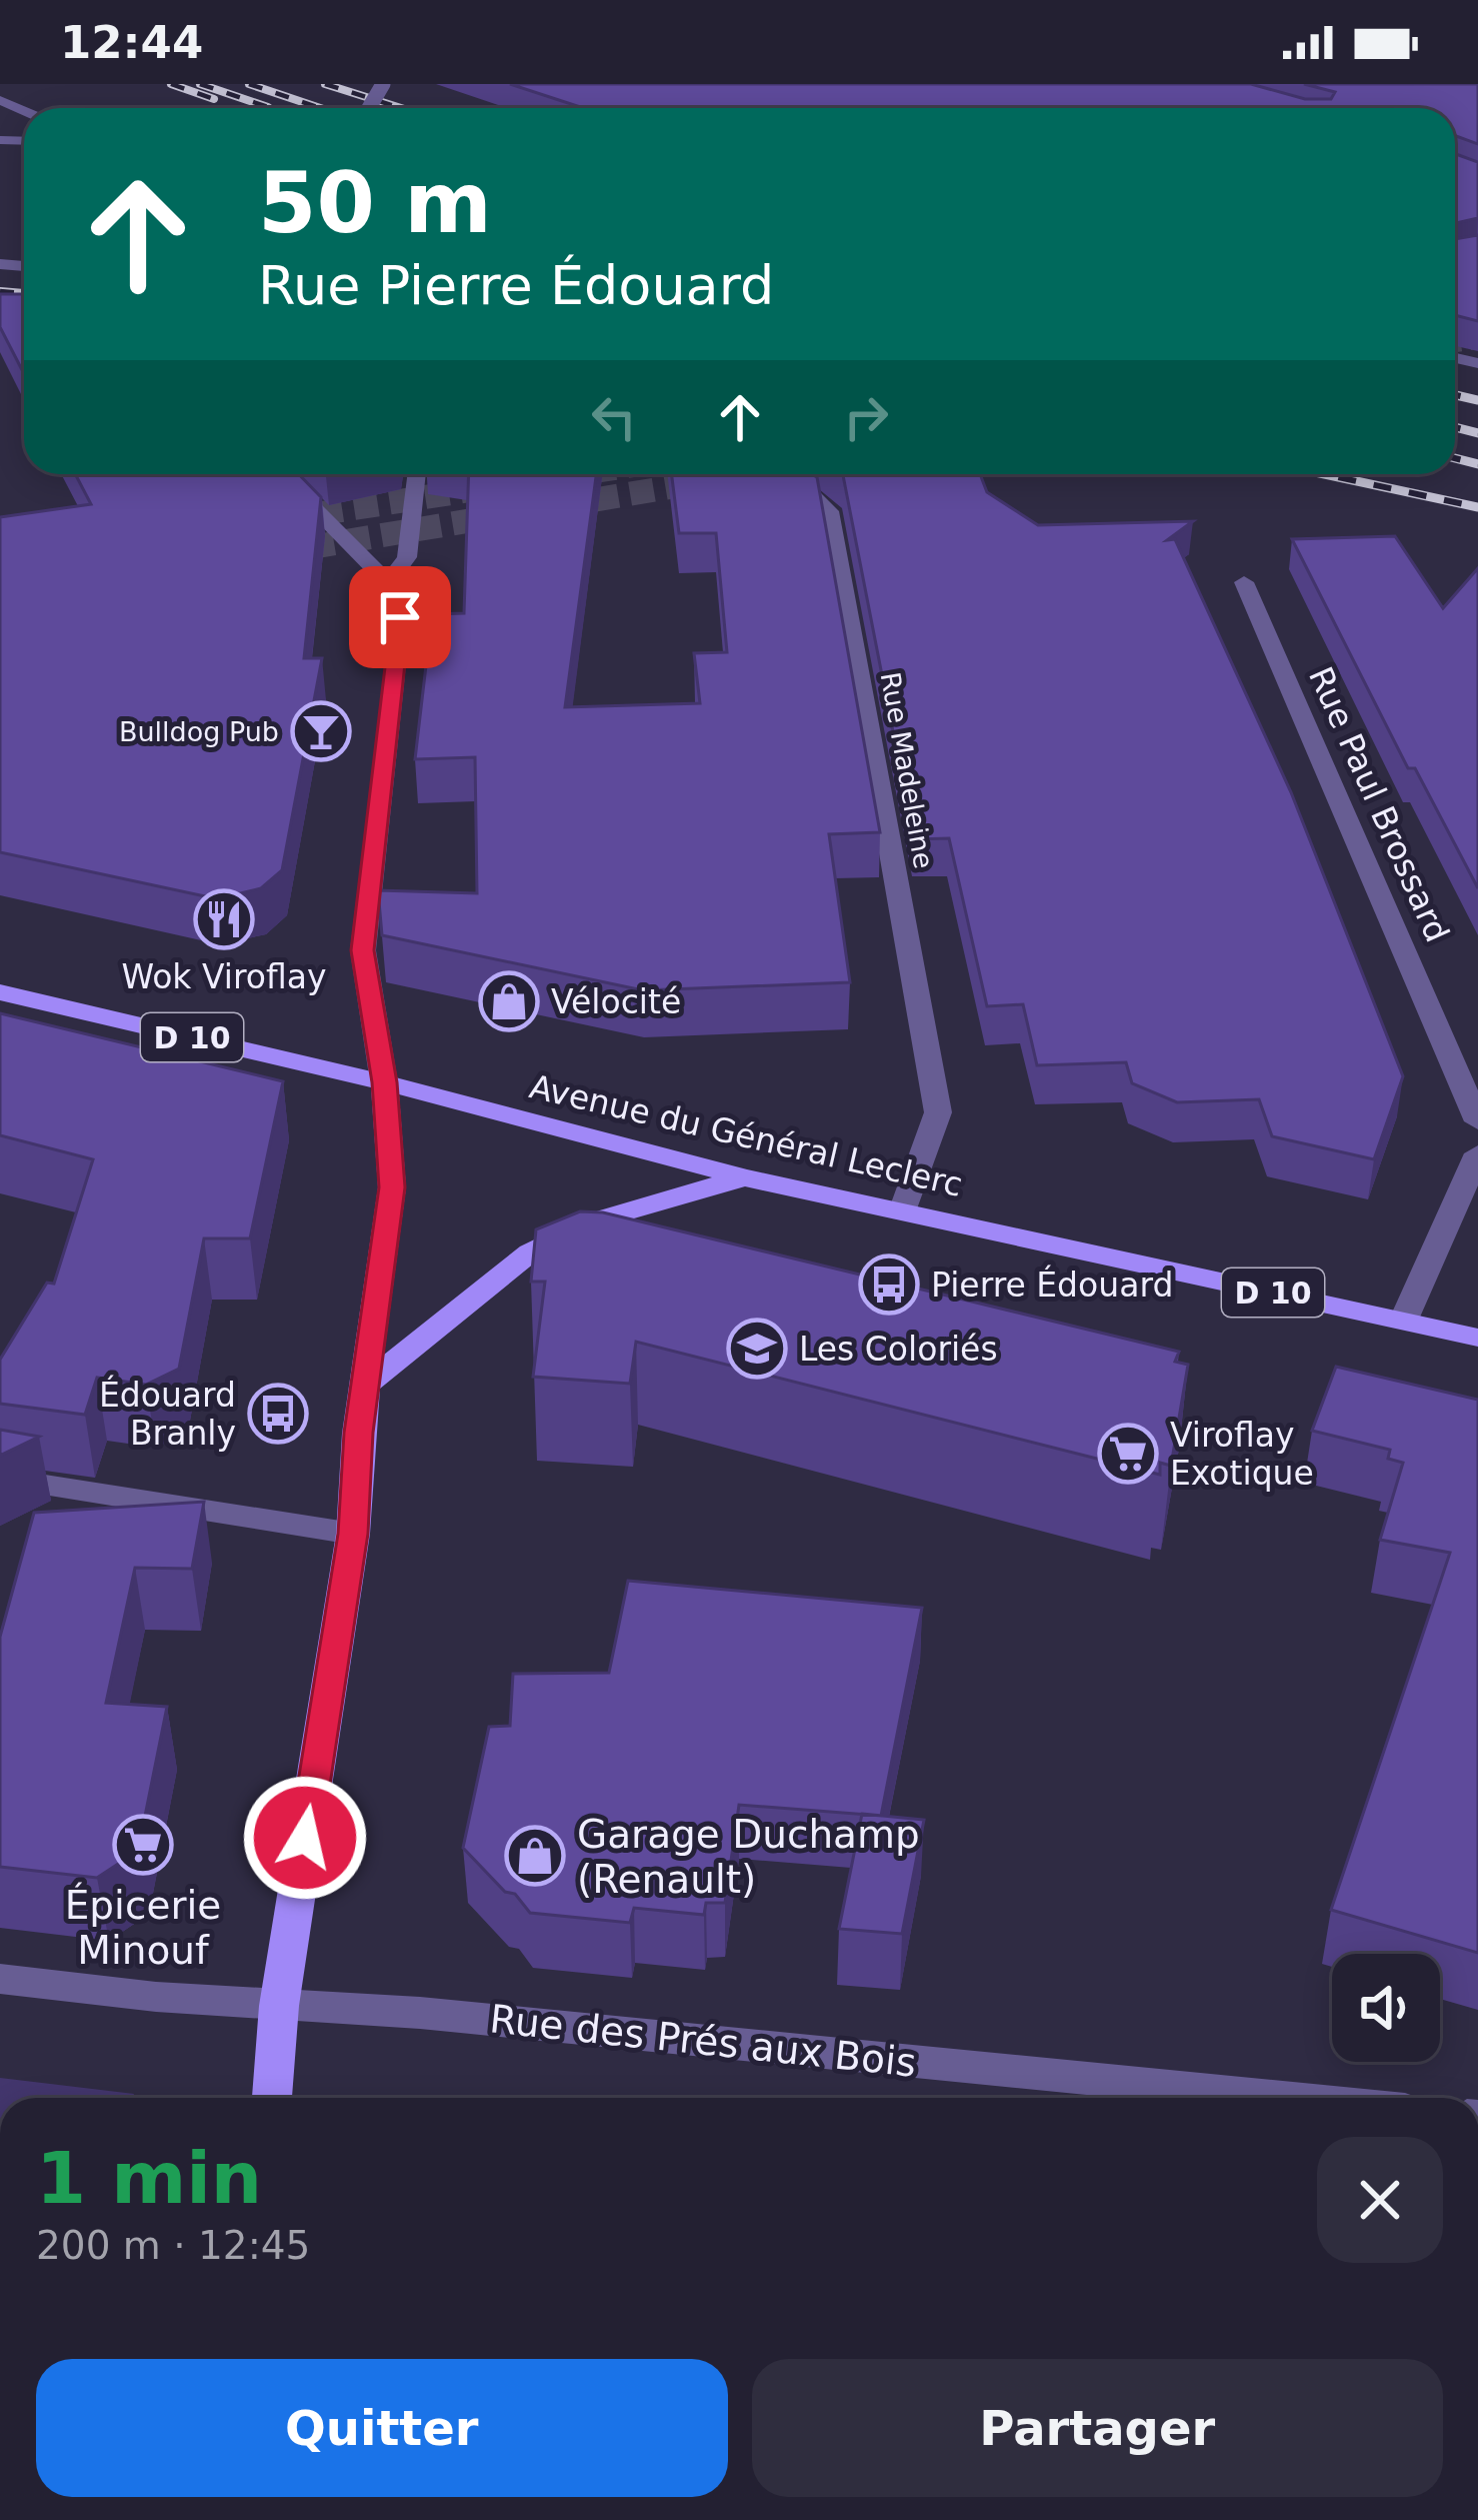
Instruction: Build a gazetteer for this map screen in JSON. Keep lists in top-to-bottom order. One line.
{"streets":{"main road":["D 10","Avenue du Général Leclerc"],"street":["Rue Madeleine","Rue Paul Brossard","Rue des Prés aux Bois"]},"crossings":[["Rue Madeleine","Avenue du Général Leclerc"]],"places":{"bar":["Bulldog Pub"],"restaurant":["Wok Viroflay"],"shop":["Vélocité","Garage Duchamp (Renault)"],"bus stop":["Pierre Édouard","Édouard Branly"],"school or university":["Les Coloriés"],"supermarket":["Viroflay Exotique","Épicerie Minouf"]},"page":{"status":"12:44","turn":["50 m","Rue Pierre Édouard"],"heading":["1 min","200 m · 12:45"],"buttons":["Quitter","Partager"]}}
